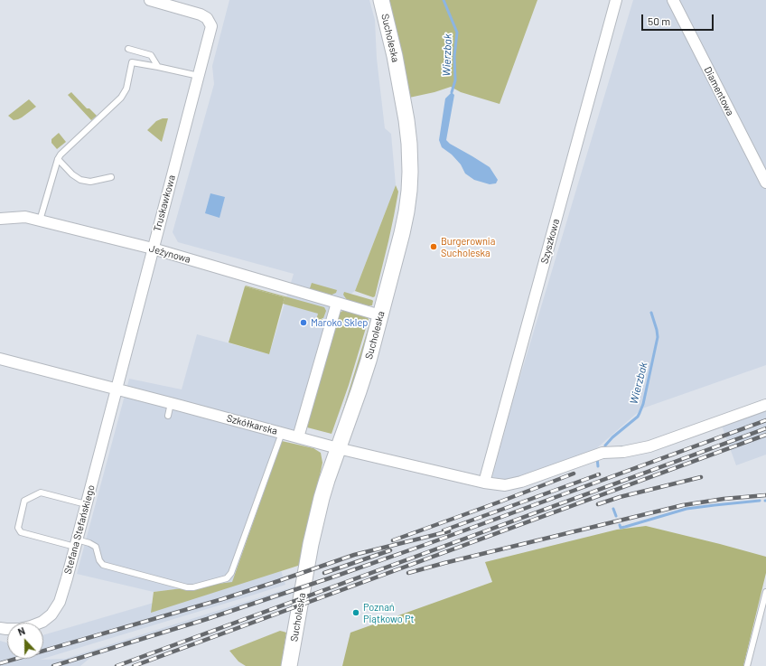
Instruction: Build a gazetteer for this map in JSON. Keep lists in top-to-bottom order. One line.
{"streets":{"street":["Sucholeska","Diamentowa","Truskawkowa","Szyszkowa","Jeżynowa","Szkółkarska","Stefana Stefańskiego"]},"crossings":[["Sucholeska","Jeżynowa"],["Sucholeska","Szkółkarska"],["Truskawkowa","Jeżynowa"],["Truskawkowa","Szkółkarska"],["Truskawkowa","Stefana Stefańskiego"],["Szyszkowa","Szkółkarska"],["Szkółkarska","Stefana Stefańskiego"]],"water":["Wierzbak"],"places":["Burgerownia Sucholeska","Maroko Sklep","Poznań Piątkowo Pt"],"scale_bar":"50 m","north":"top"}
